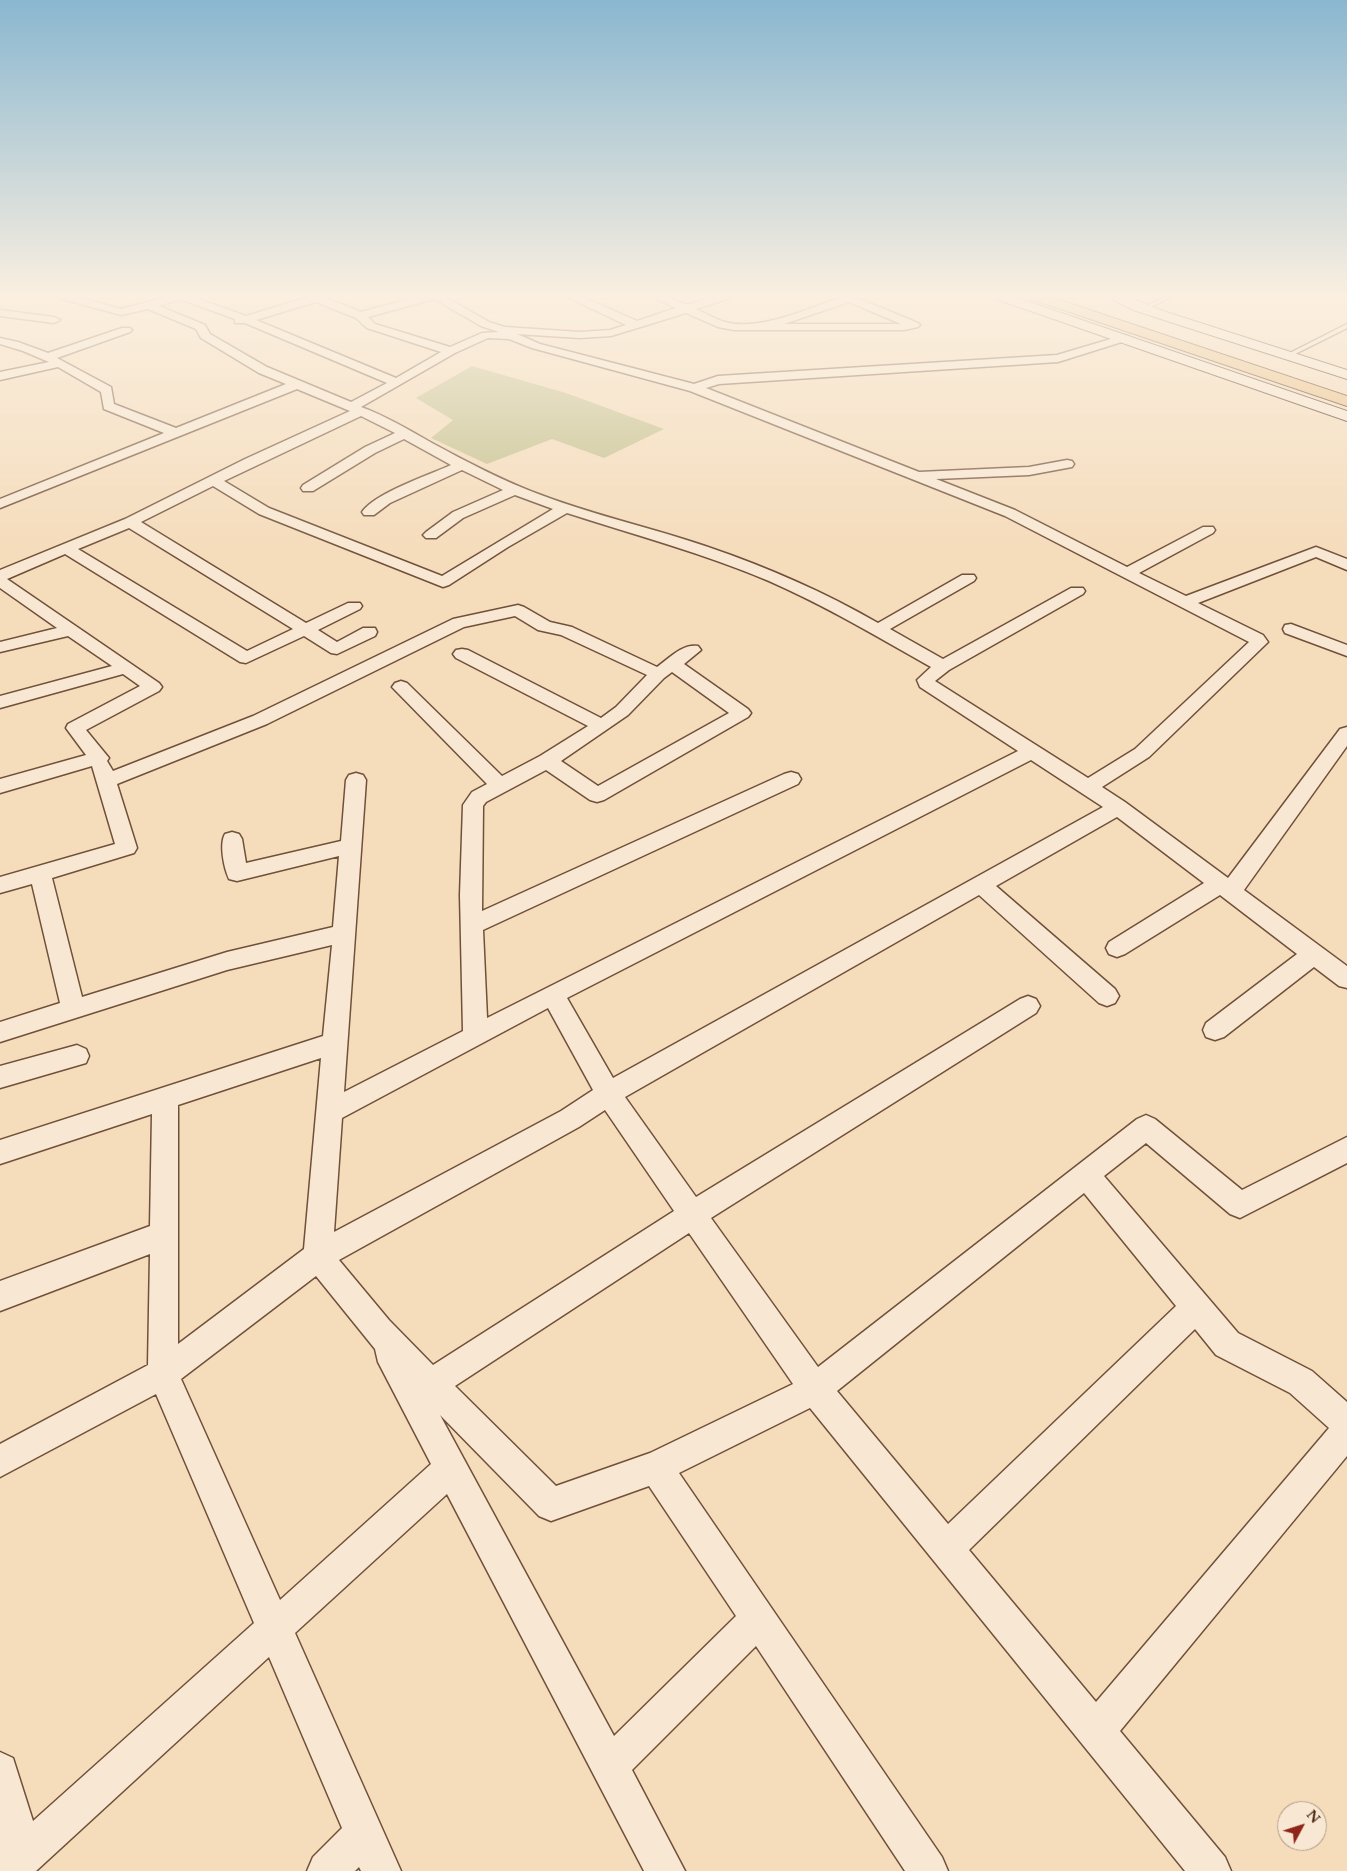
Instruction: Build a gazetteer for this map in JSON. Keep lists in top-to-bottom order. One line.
{"north":"top right"}
